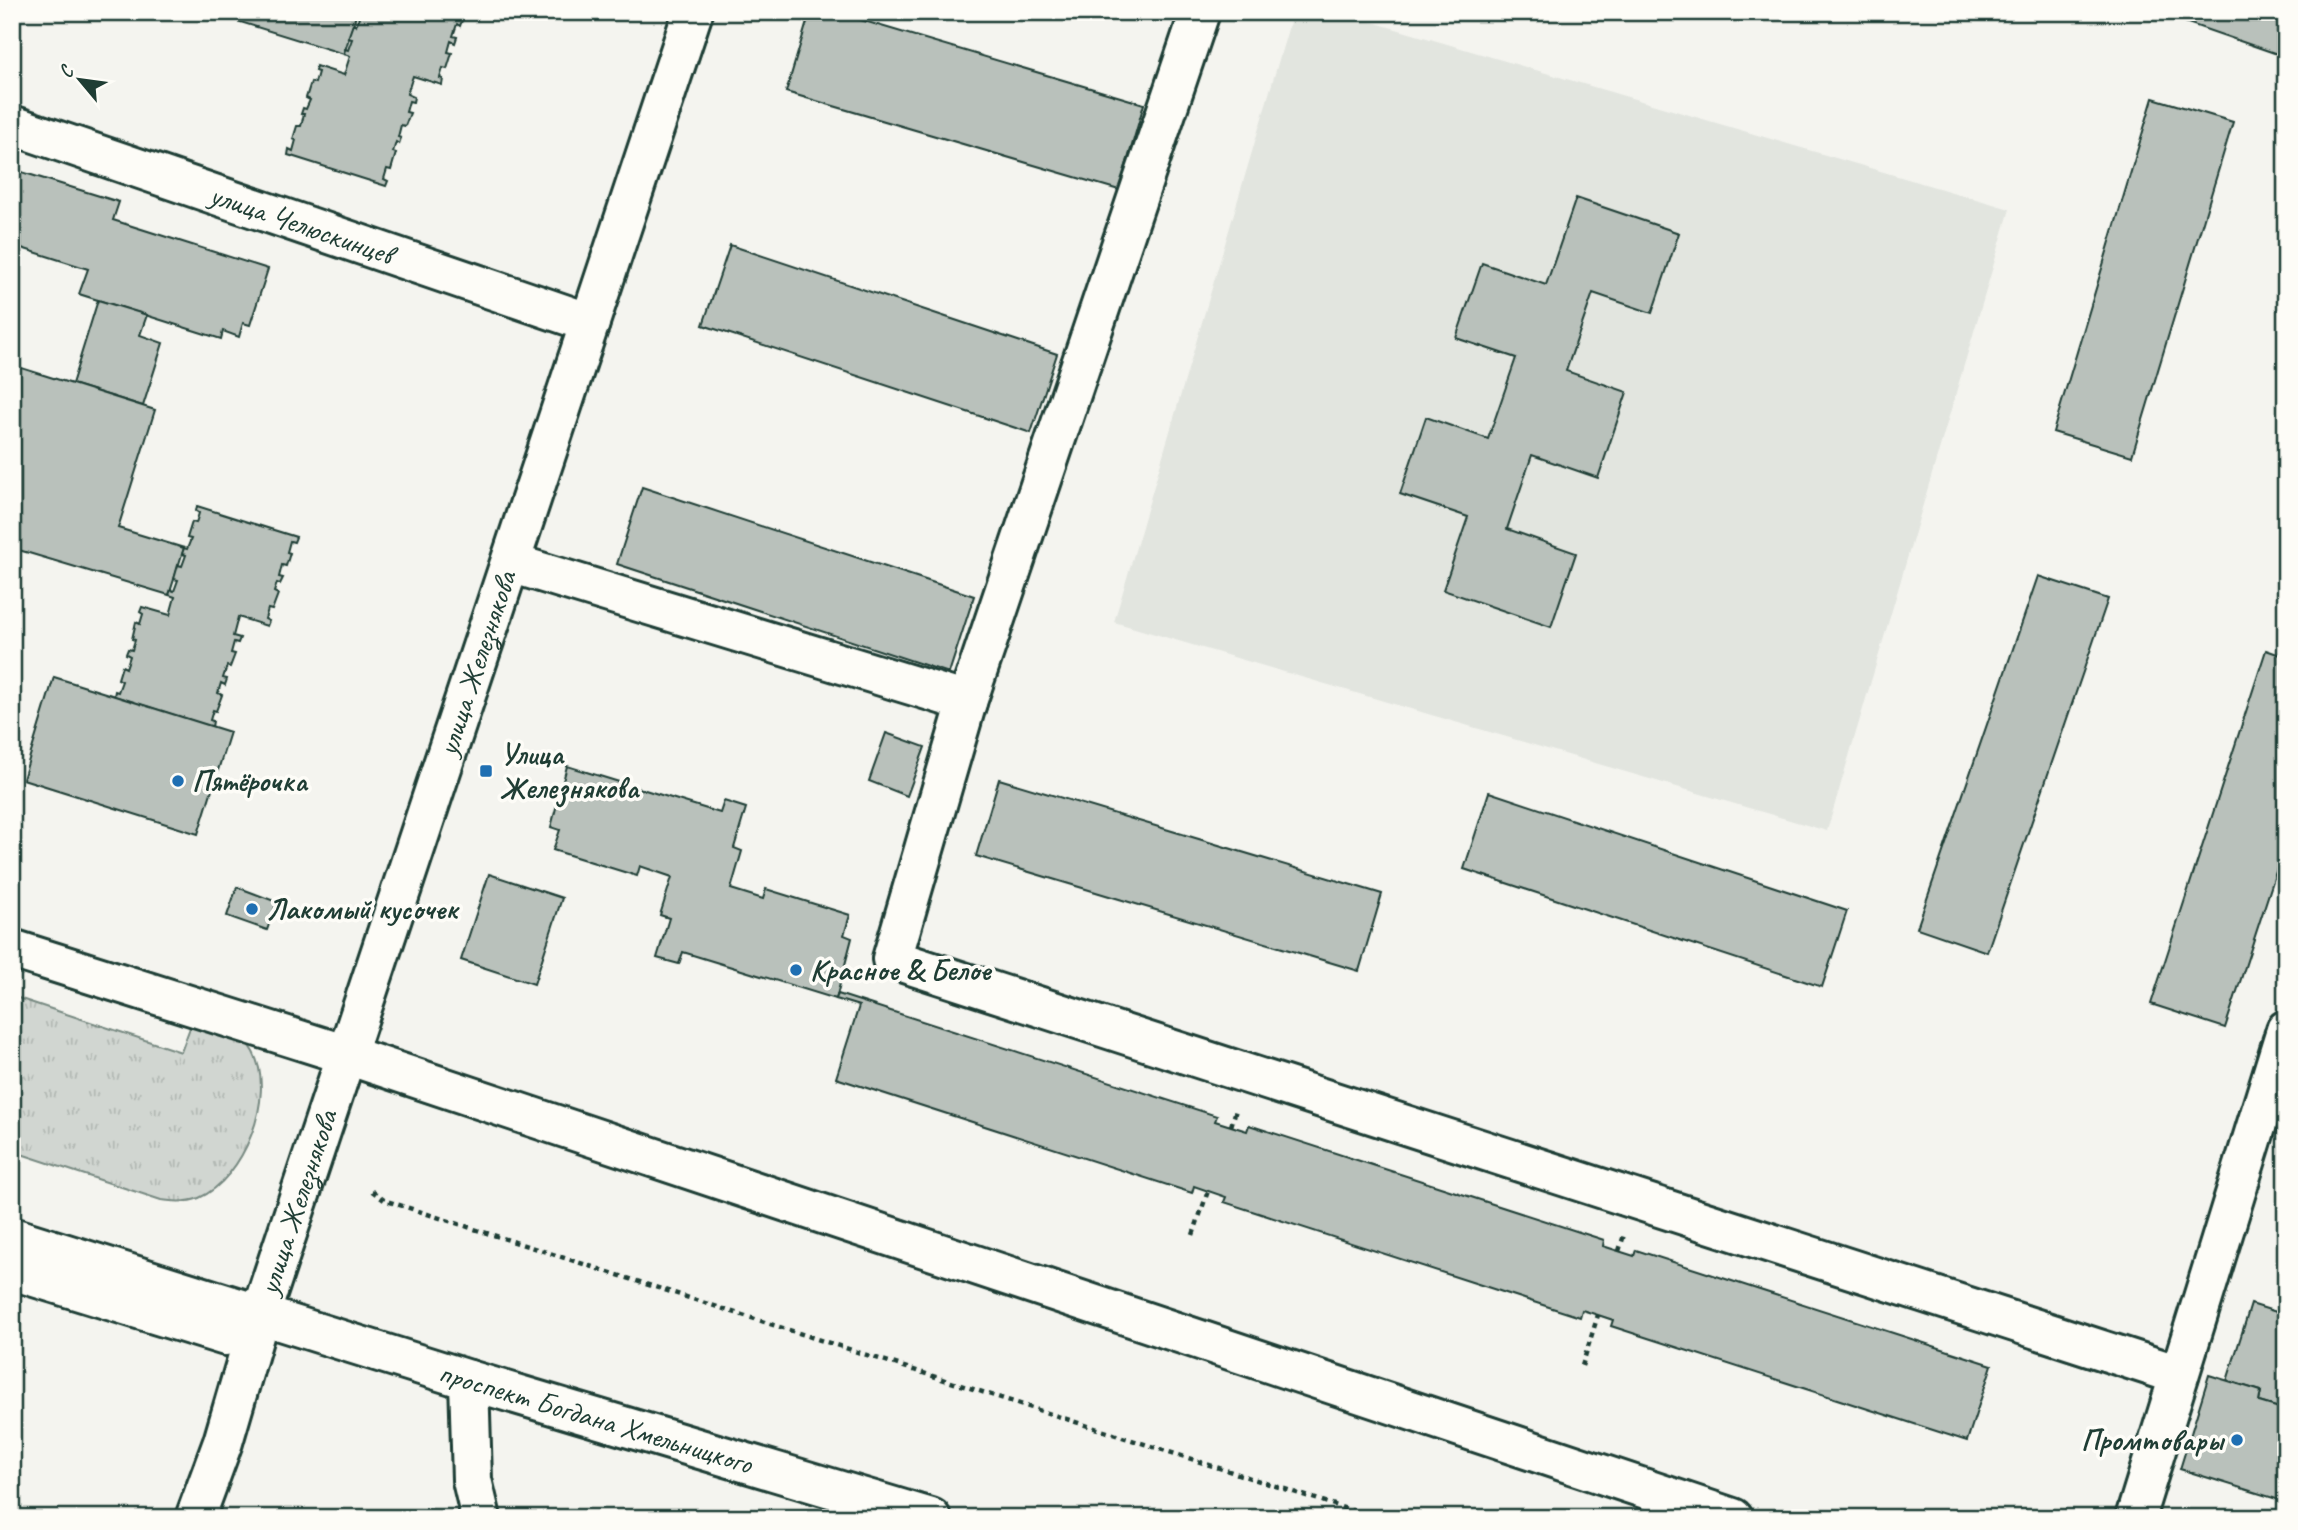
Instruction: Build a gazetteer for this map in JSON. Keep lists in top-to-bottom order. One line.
{"streets":{"street":["улица Челюскинцев","улица Железнякова","проспект Богдана Хмельницкого"]},"crossings":[["улица Челюскинцев","улица Железнякова"],["улица Железнякова","проспект Богдана Хмельницкого"]],"places":{"transit":["Улица Железнякова"],"other":["Пятёрочка","Лакомый кусочек","Красное & Белое","Промтовары"]},"north":"top left"}
